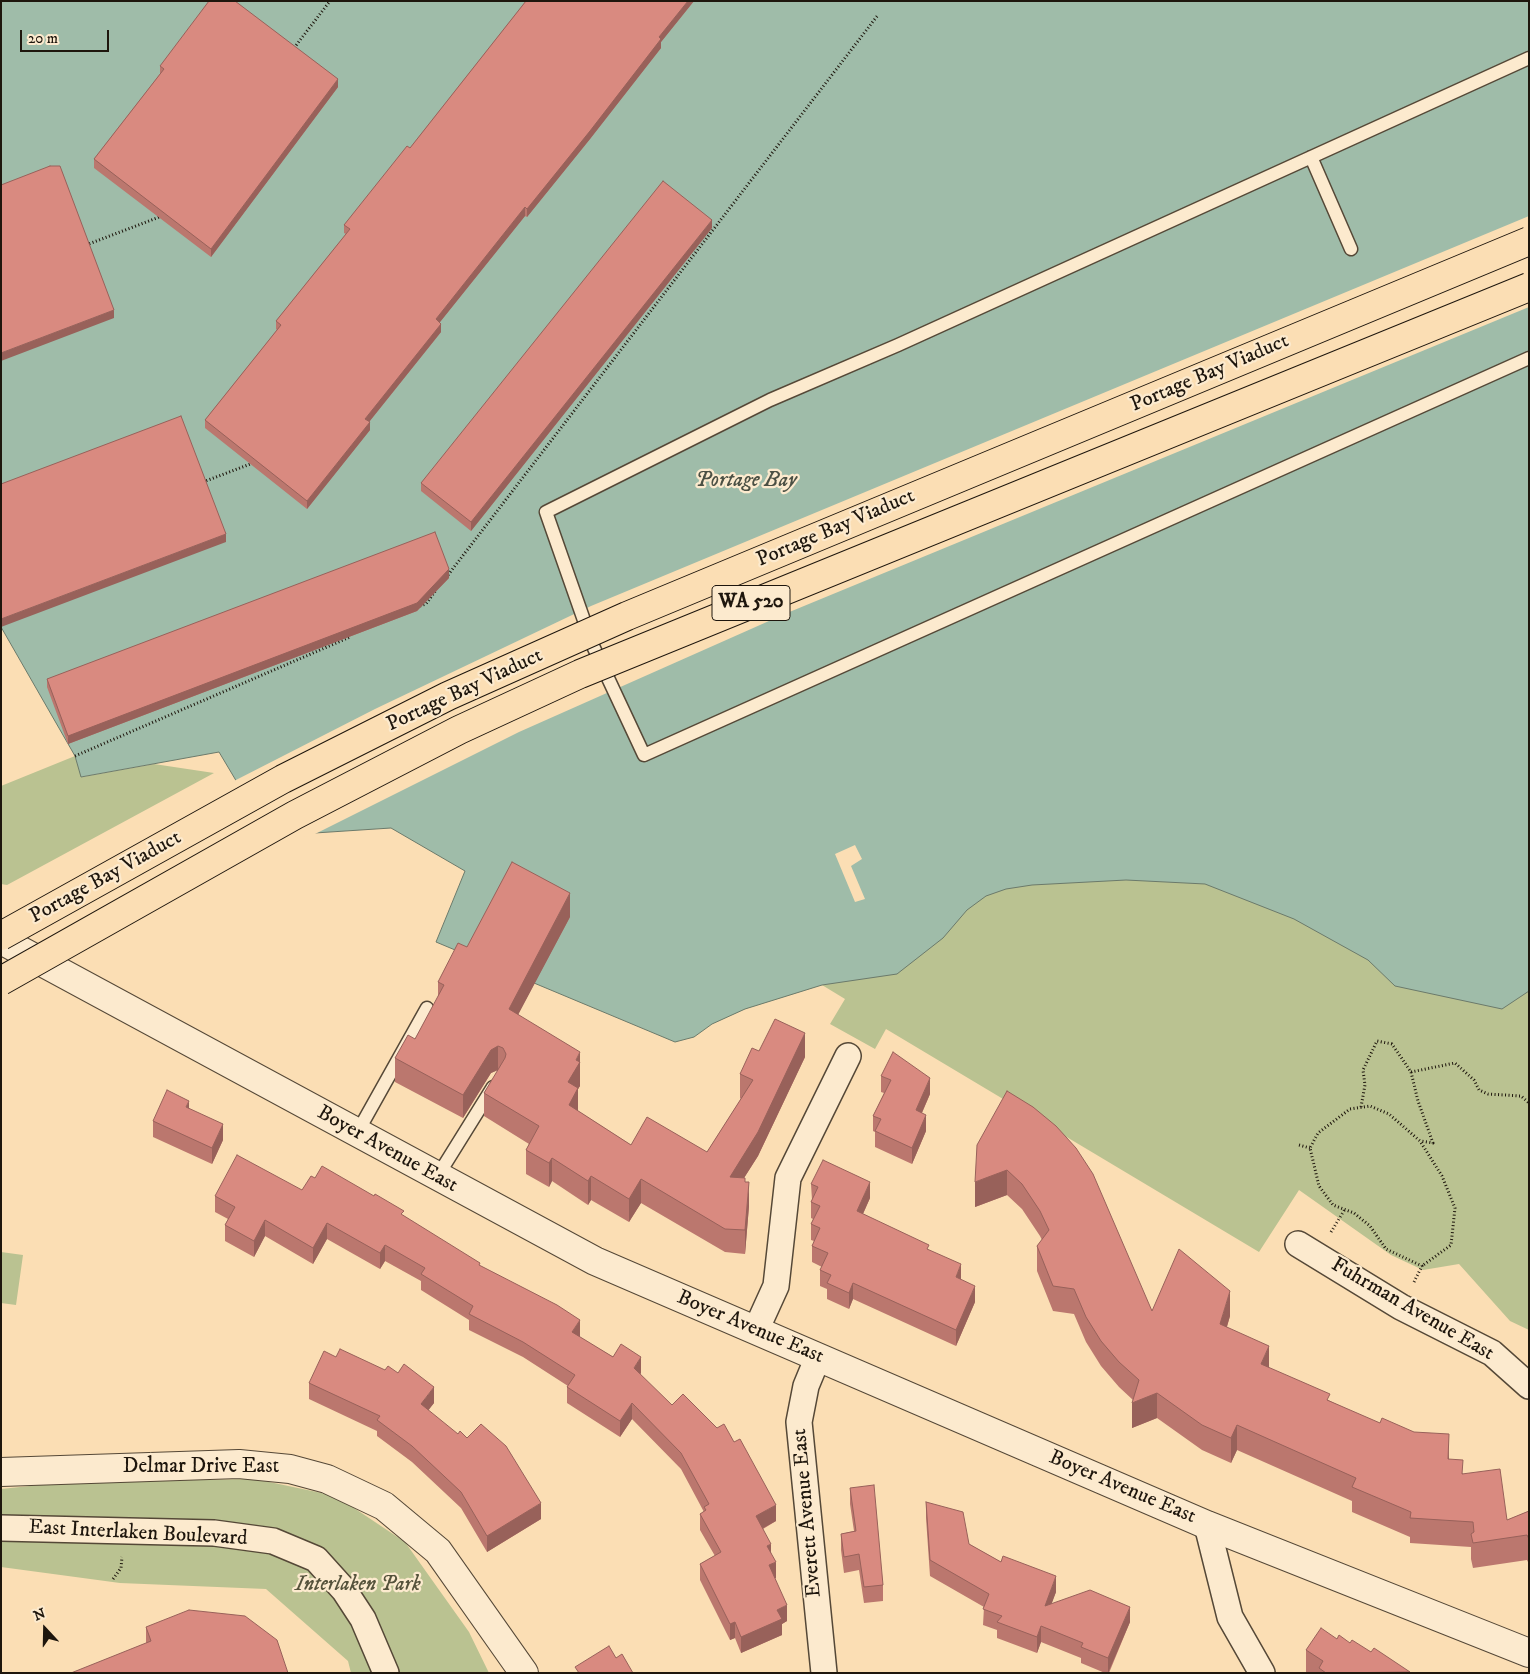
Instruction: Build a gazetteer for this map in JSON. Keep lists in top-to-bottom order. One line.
{"streets":{"highway":["Portage Bay Viaduct","WA 520"],"street":["Boyer Avenue East","Fuhrman Avenue East","Delmar Drive East","Everett Avenue East","East Interlaken Boulevard"]},"crossings":[["Portage Bay Viaduct","Boyer Avenue East"],["Boyer Avenue East","Everett Avenue East"]],"water":["Portage Bay"],"parks":["Interlaken Park"],"scale_bar":"20 m","north":"top"}
